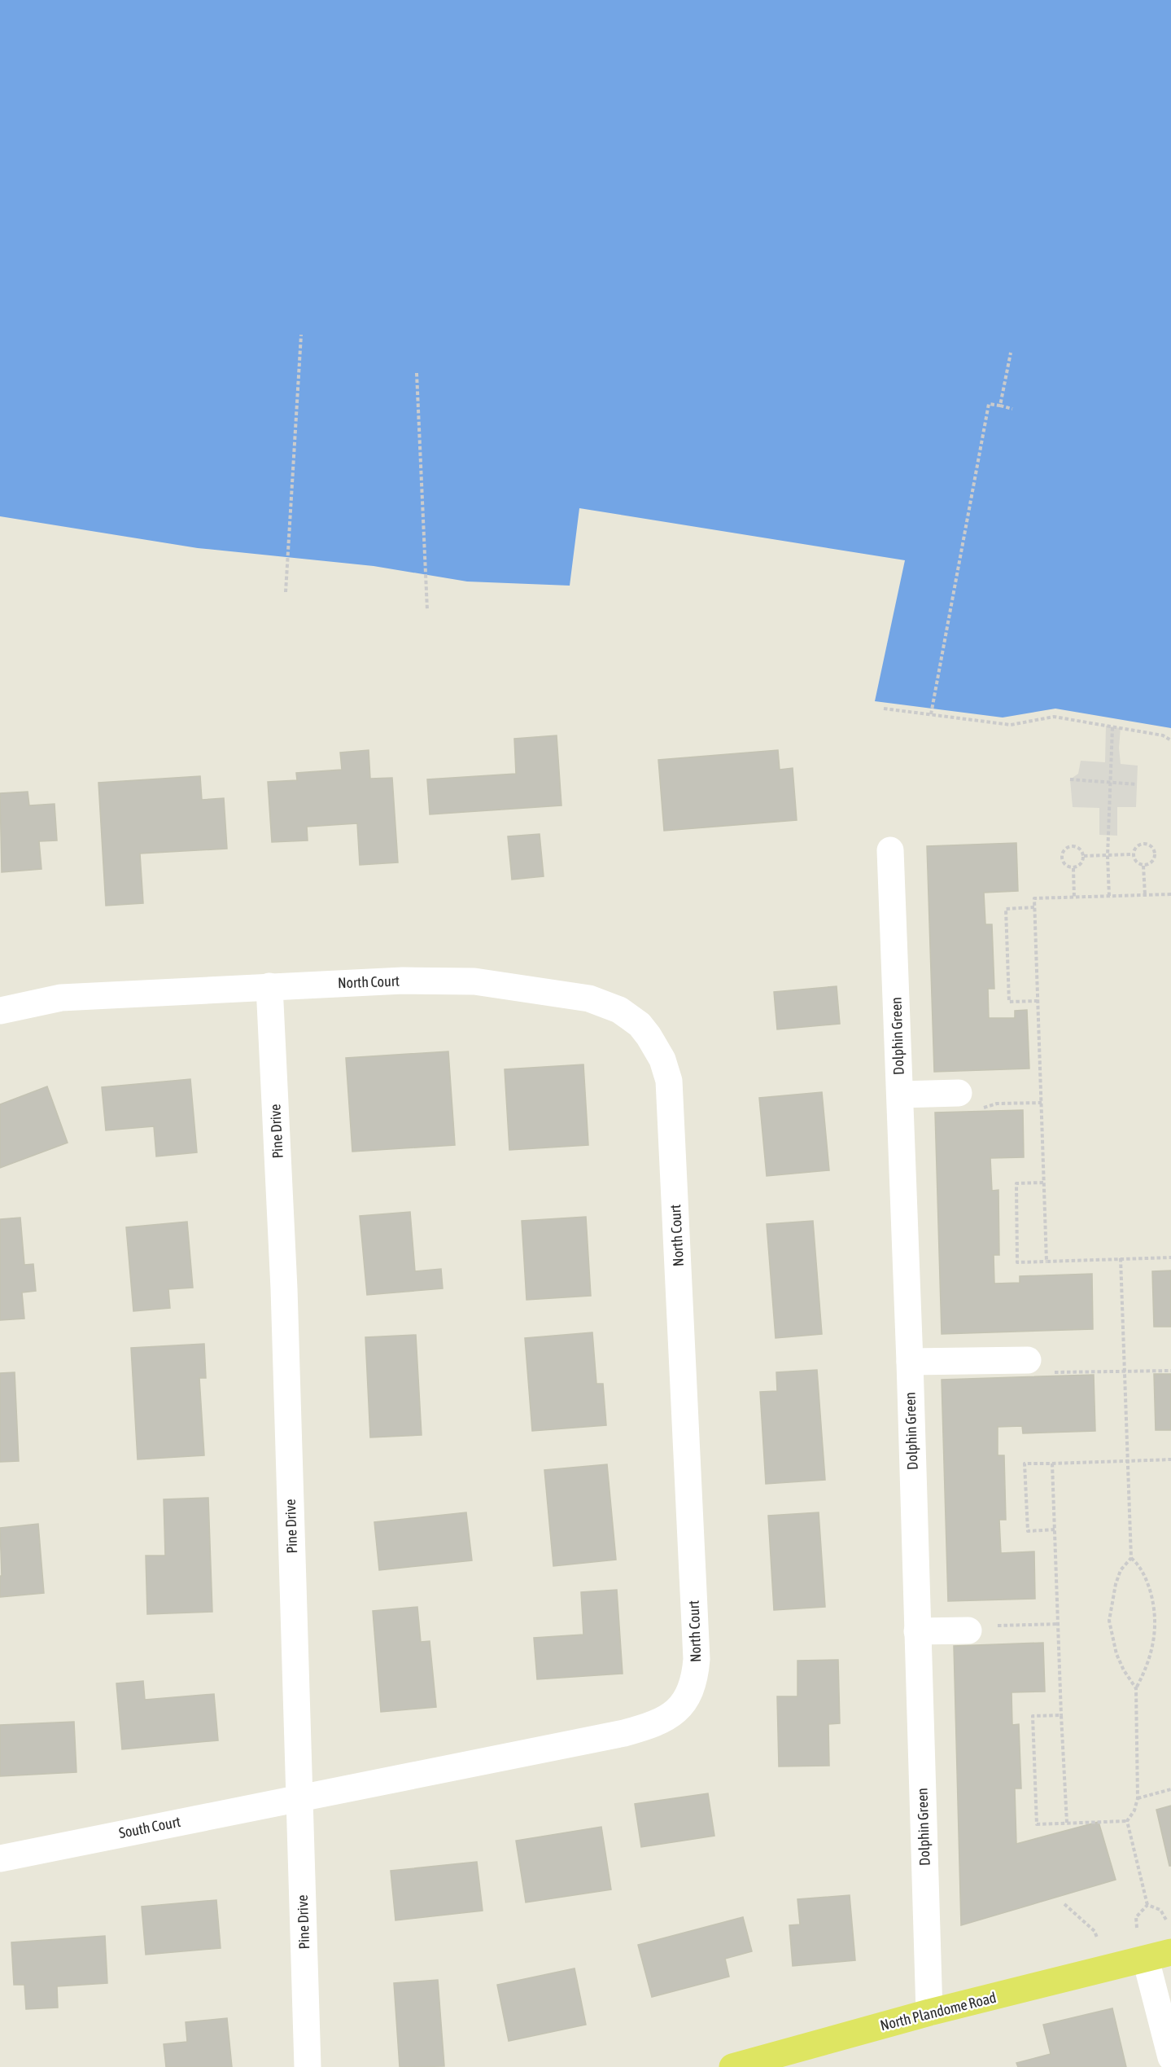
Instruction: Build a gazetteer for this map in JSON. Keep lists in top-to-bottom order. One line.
{"streets":{"main road":["North Plandome Road"],"street":["North Court","Dolphin Green","Pine Drive","South Court"]},"crossings":[["North Court","Pine Drive"],["North Court","South Court"],["Dolphin Green","North Plandome Road"],["Pine Drive","South Court"]]}
